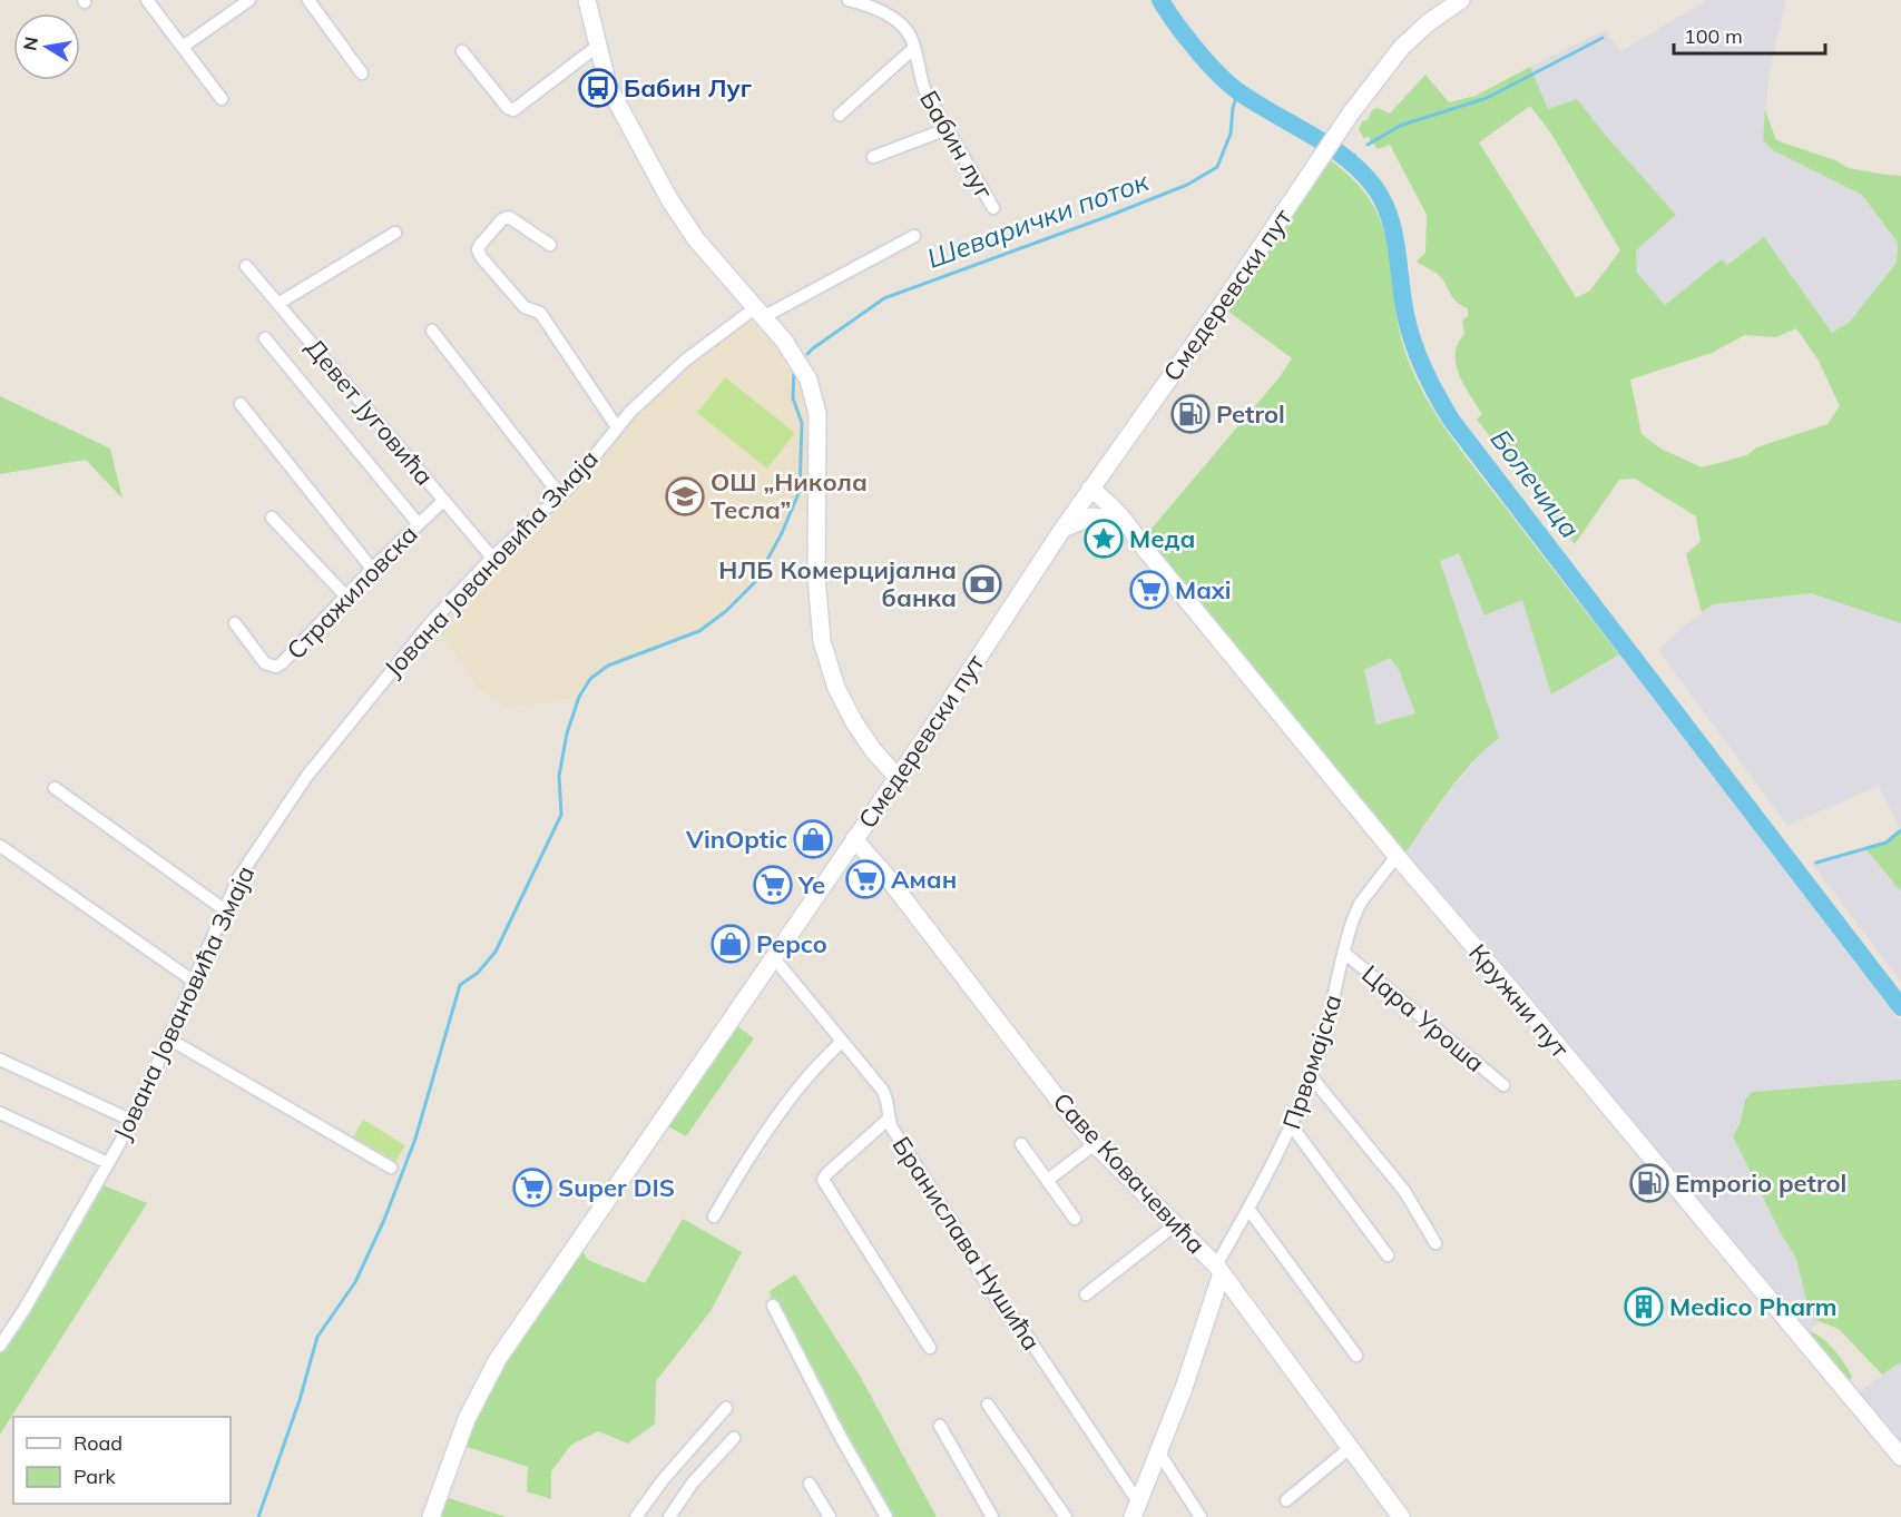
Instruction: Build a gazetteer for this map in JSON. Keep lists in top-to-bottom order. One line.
{"streets":{"main road":["Смедеревски пут","Кружни пут","Првомајска","Саве Ковачевића"],"street":["Бабин луг","Девет Југовића","Јована Јовановића Змаја","Стражиловска","Цара Уроша","Бранислава Нушића"]},"crossings":[["Смедеревски пут","Кружни пут"],["Смедеревски пут","Саве Ковачевића"],["Смедеревски пут","Бранислава Нушића"],["Девет Југовића","Јована Јовановића Змаја"],["Девет Југовића","Стражиловска"],["Кружни пут","Првомајска"],["Цара Уроша","Првомајска"],["Првомајска","Саве Ковачевића"],["Првомајска","Бранислава Нушића"]],"water":["Шеварички поток","Болечица"],"places":{"bus stop":["Бабин Луг"],"fuel station":["Petrol","Emporio petrol"],"school or university":["ОШ „Никола Тесла”"],"place":["Меда"],"bank":["НЛБ Комерцијална банка"],"supermarket":["Maxi","Аман","Ye","Super DIS"],"shop":["VinOptic","Pepco"],"building":["Medico Pharm"]},"legend":["Road","Park"],"scale_bar":"100 m","north":"left"}
